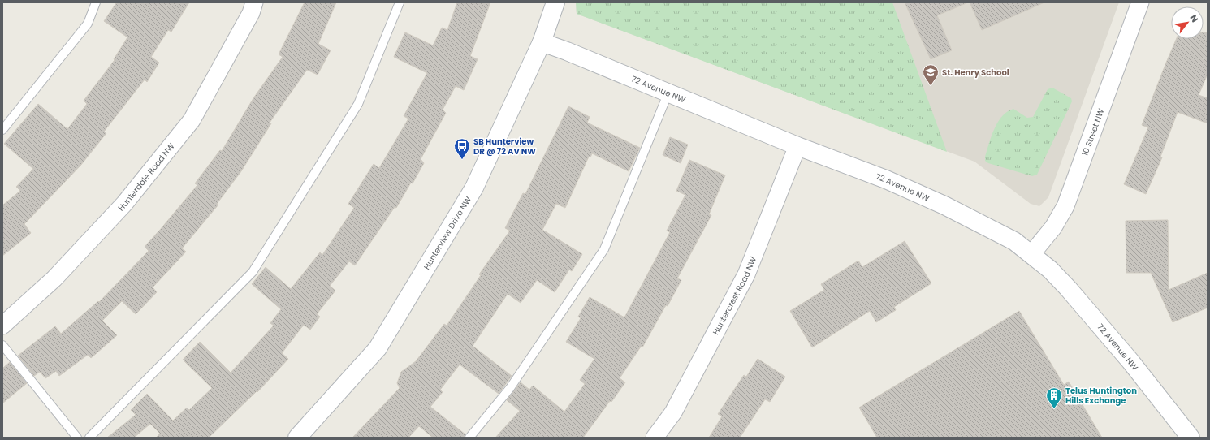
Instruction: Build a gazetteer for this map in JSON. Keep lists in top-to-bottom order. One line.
{"streets":{"street":["72 Avenue NW","10 Street NW","Hunterdale Road NW","Hunterview Drive NW","Huntercrest Road NW"]},"crossings":[["72 Avenue NW","10 Street NW"],["72 Avenue NW","Hunterview Drive NW"],["72 Avenue NW","Huntercrest Road NW"]],"places":{"school or university":["St. Henry School"],"bus stop":["SB Hunterview DR @ 72 AV NW"],"building":["Telus Huntington Hills Exchange"]},"north":"top right"}
